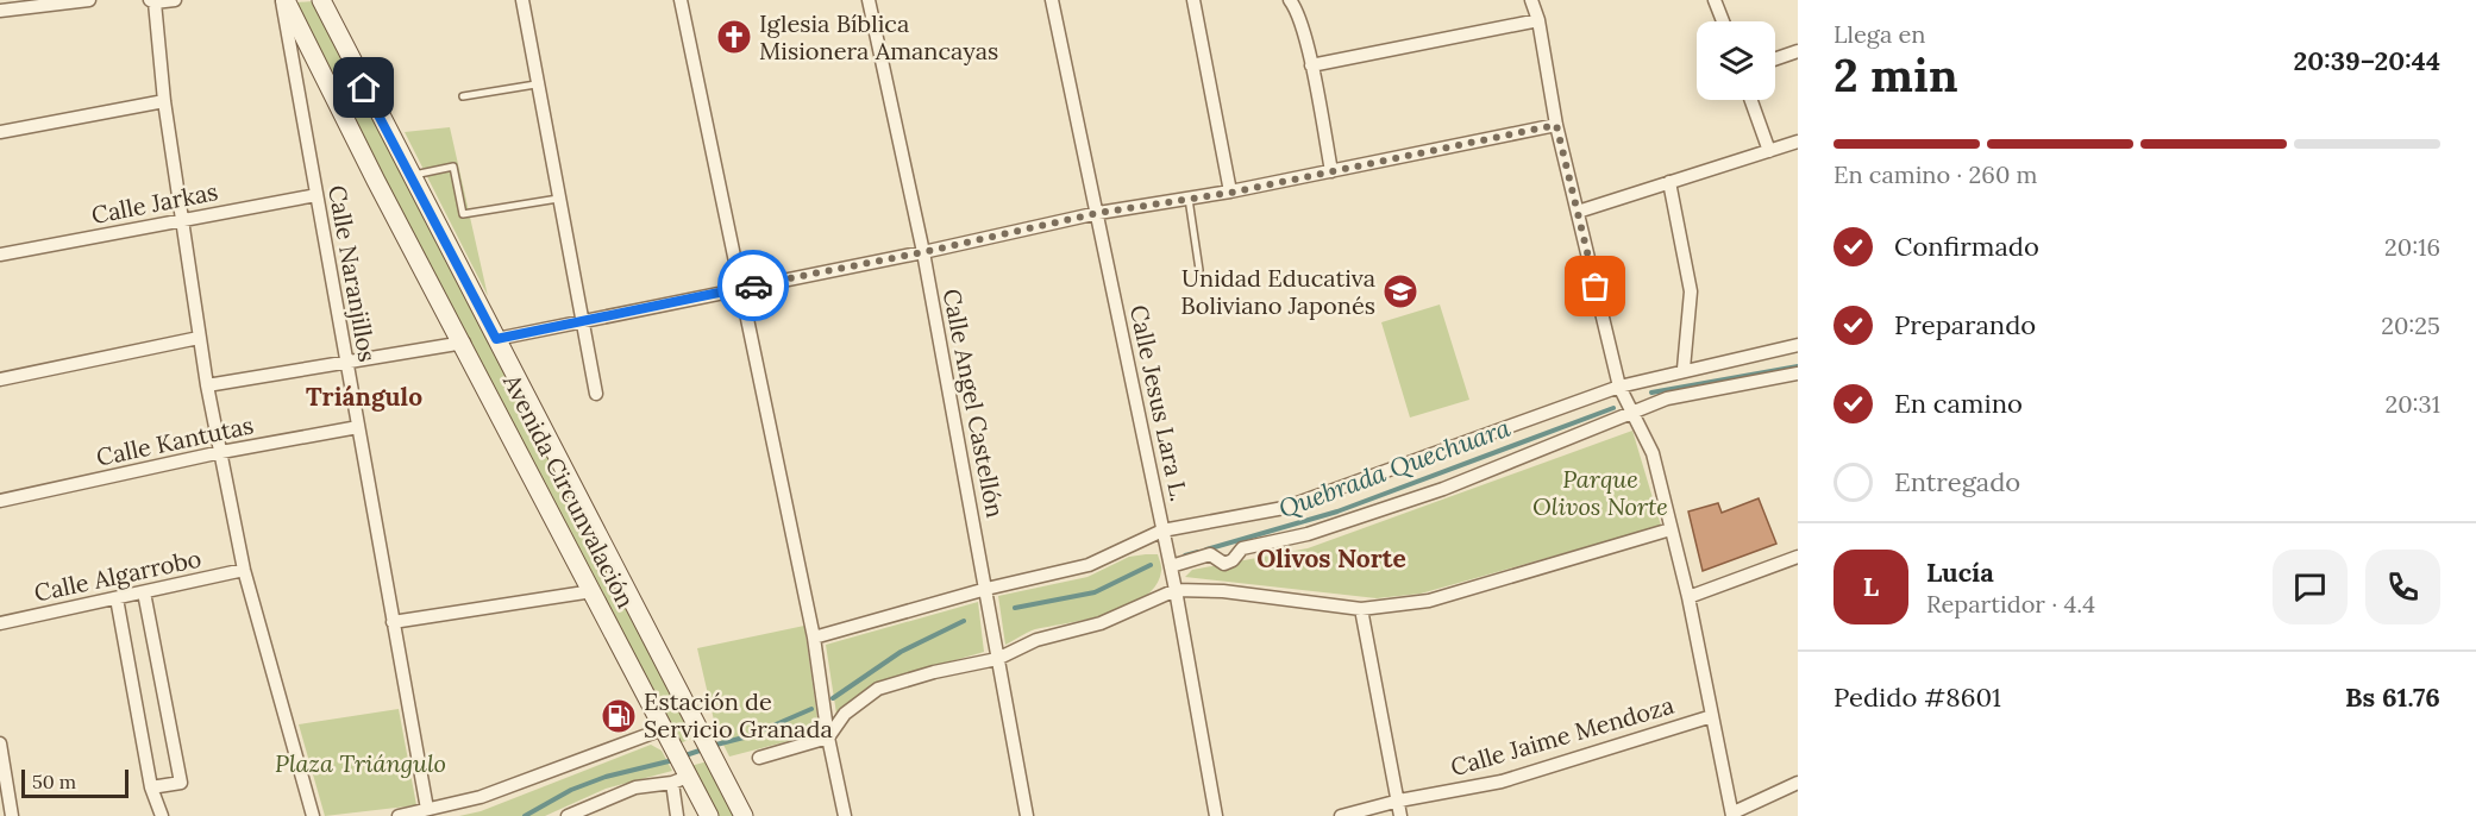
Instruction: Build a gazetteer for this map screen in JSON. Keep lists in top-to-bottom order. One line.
{"streets":{"main road":["Avenida Circunvalación"],"street":["Calle Jarkas","Calle Naranjillos","Calle Angel Castellón","Calle Jesus Lara L.","Calle Kantutas","Calle Algarrobo","Calle Jaime Mendoza"]},"crossings":[["Calle Jarkas","Calle Naranjillos"],["Calle Naranjillos","Calle Kantutas"],["Calle Naranjillos","Avenida Circunvalación"]],"districts":["Triángulo","Olivos Norte"],"water":["Quebrada Quechuara"],"parks":["Parque Olivos Norte","Plaza Triángulo"],"places":{"church":["Iglesia Bíblica Misionera Amancayas"],"school or university":["Unidad Educativa Boliviano Japonés"],"fuel station":["Estación de Servicio Granada"]},"scale_bar":"50 m","page":{"heading":["2 min","Llega en","20:39–20:44"],"panel":["Lucía","Repartidor · 4.4","Pedido #8601","Bs 61.76"],"bar":"En camino · 260 m","list":[["Confirmado","20:16"],["Preparando","20:25"],["En camino","20:31"],"Entregado"],"round":"L","scale":"50 m"}}
